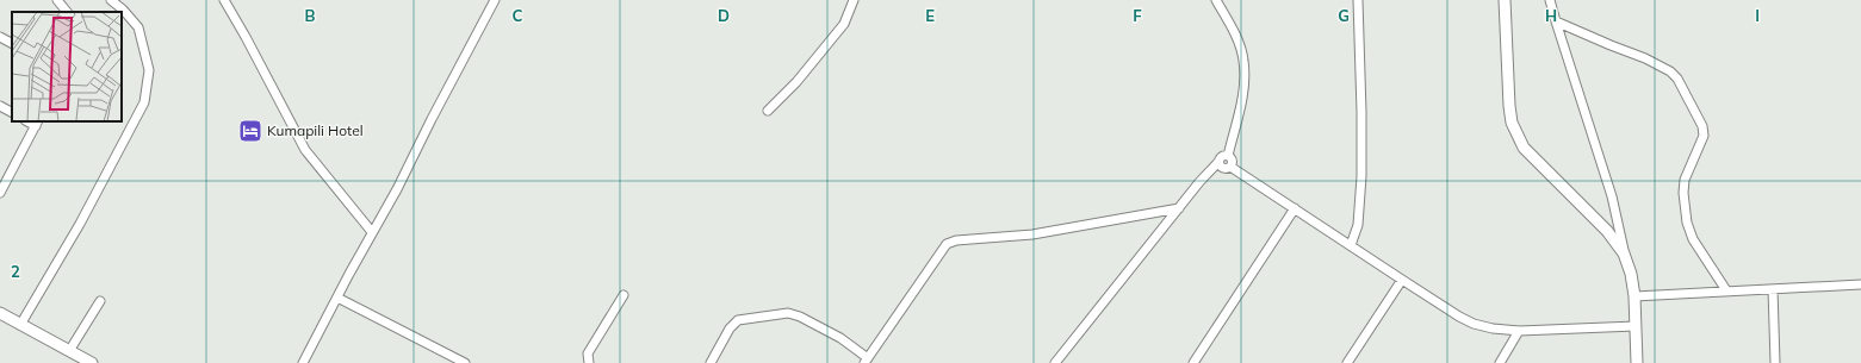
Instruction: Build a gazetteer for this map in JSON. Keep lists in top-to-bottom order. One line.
{"places":{"hotel":["Kumapili Hotel"]},"grid":{"columns":["B","C","D","E","F","G","H","I"],"rows":["2"]}}
